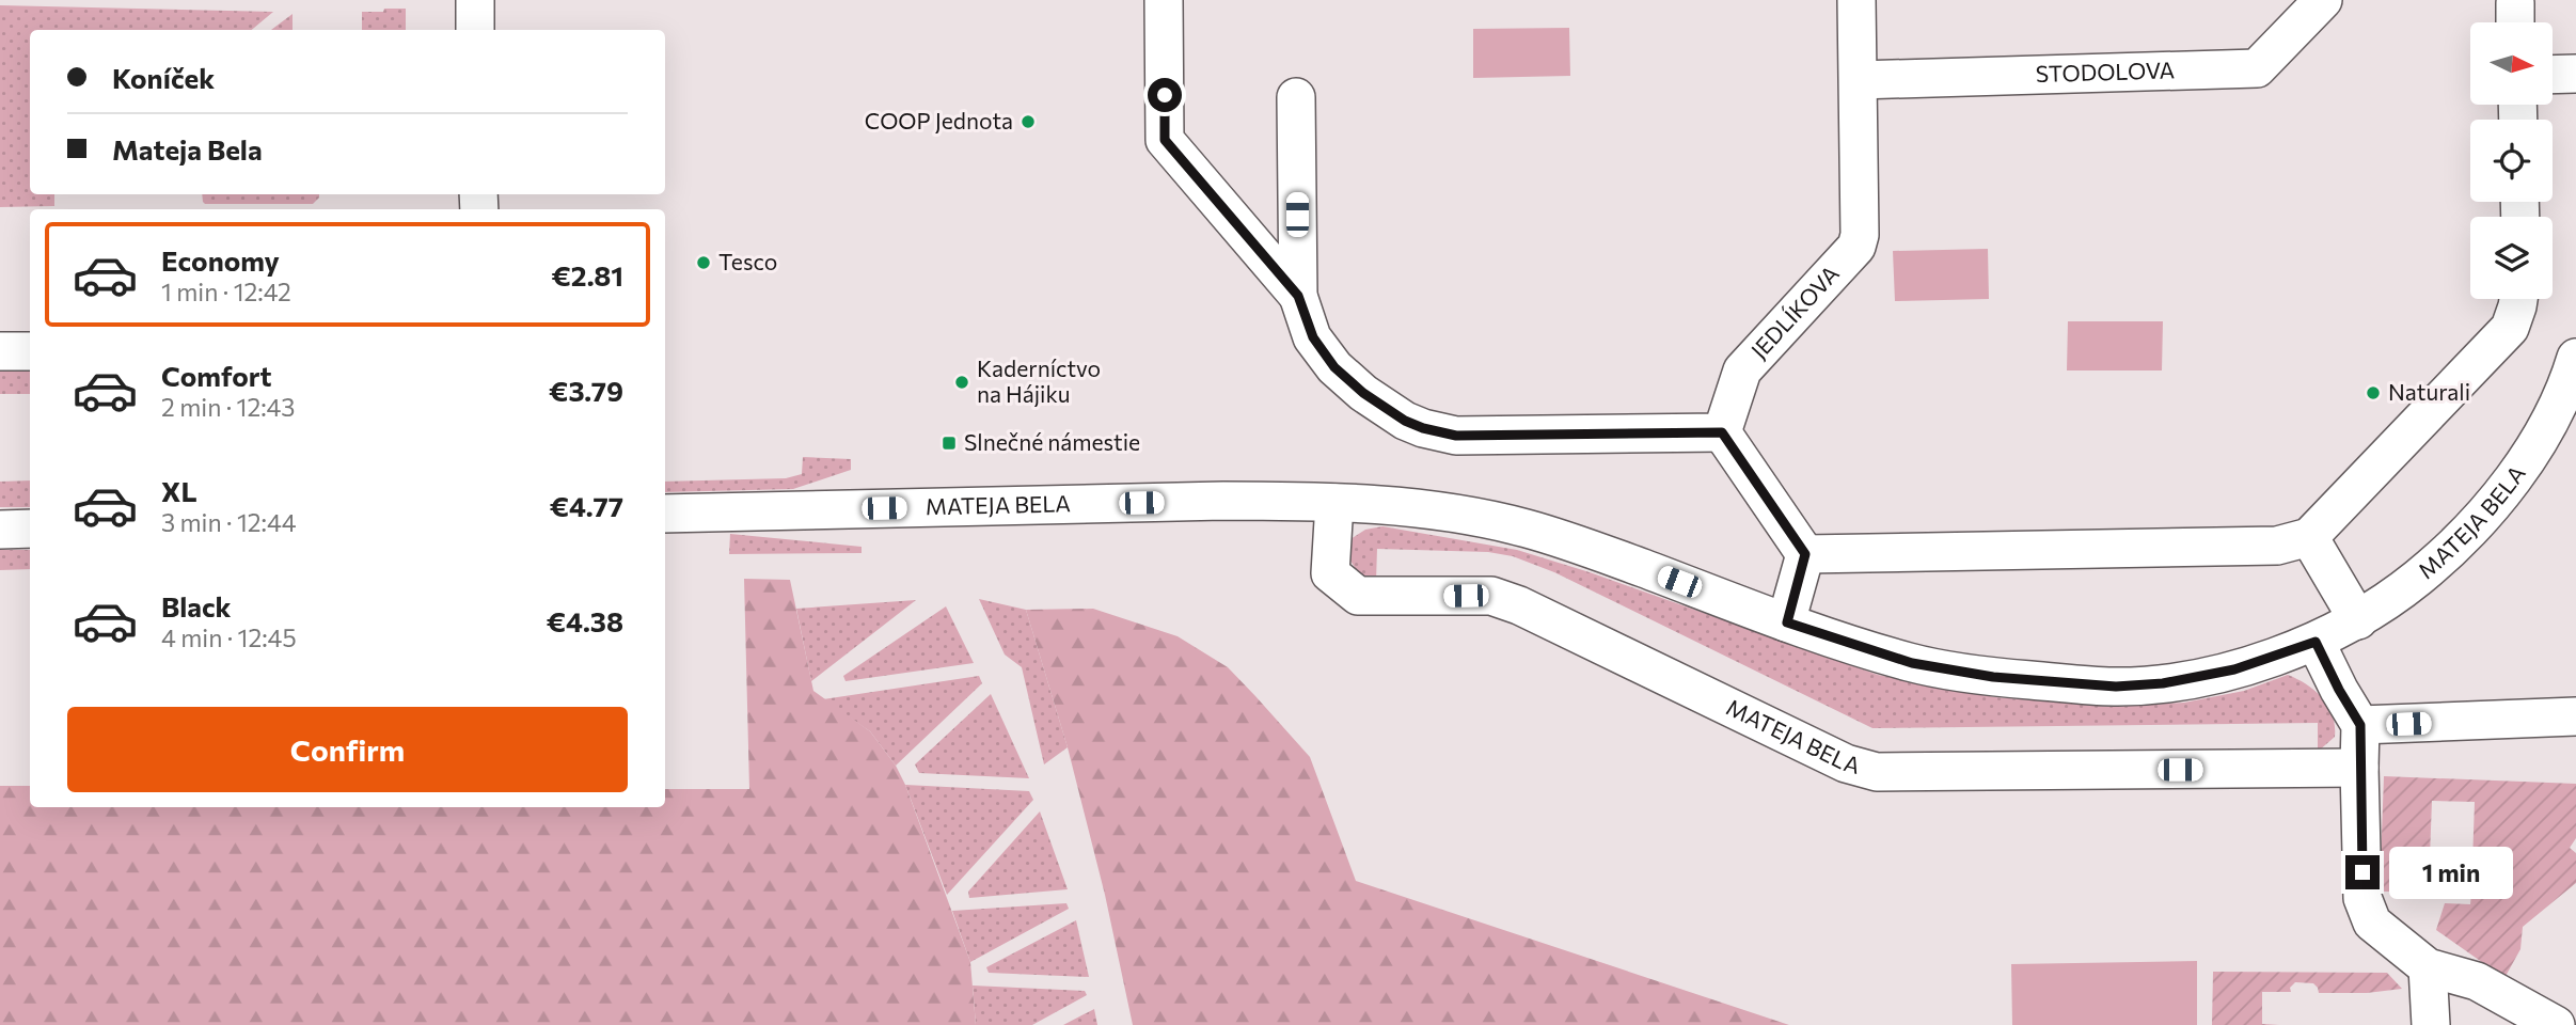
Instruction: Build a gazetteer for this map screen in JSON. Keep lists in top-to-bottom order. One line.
{"streets":{"street":["STODOLOVA","JEDLÍKOVA","MATEJA BELA"]},"crossings":[["STODOLOVA","JEDLÍKOVA"]],"places":{"other":["COOP Jednota","Tesco","Kaderníctvo na Hájiku","Naturali"],"transit":["Slnečné námestie"]},"north":"right","page":{"banner":["Koníček","Mateja Bela"],"list":[{"name":"Economy","note":"1 min · 12:42","value":"€2.81"},{"name":"Comfort","note":"2 min · 12:43","value":"€3.79"},{"name":"XL","note":"3 min · 12:44","value":"€4.77"},{"name":"Black","note":"4 min · 12:45","value":"€4.38"}],"buttons":"Confirm","bubble":"1 min"}}
